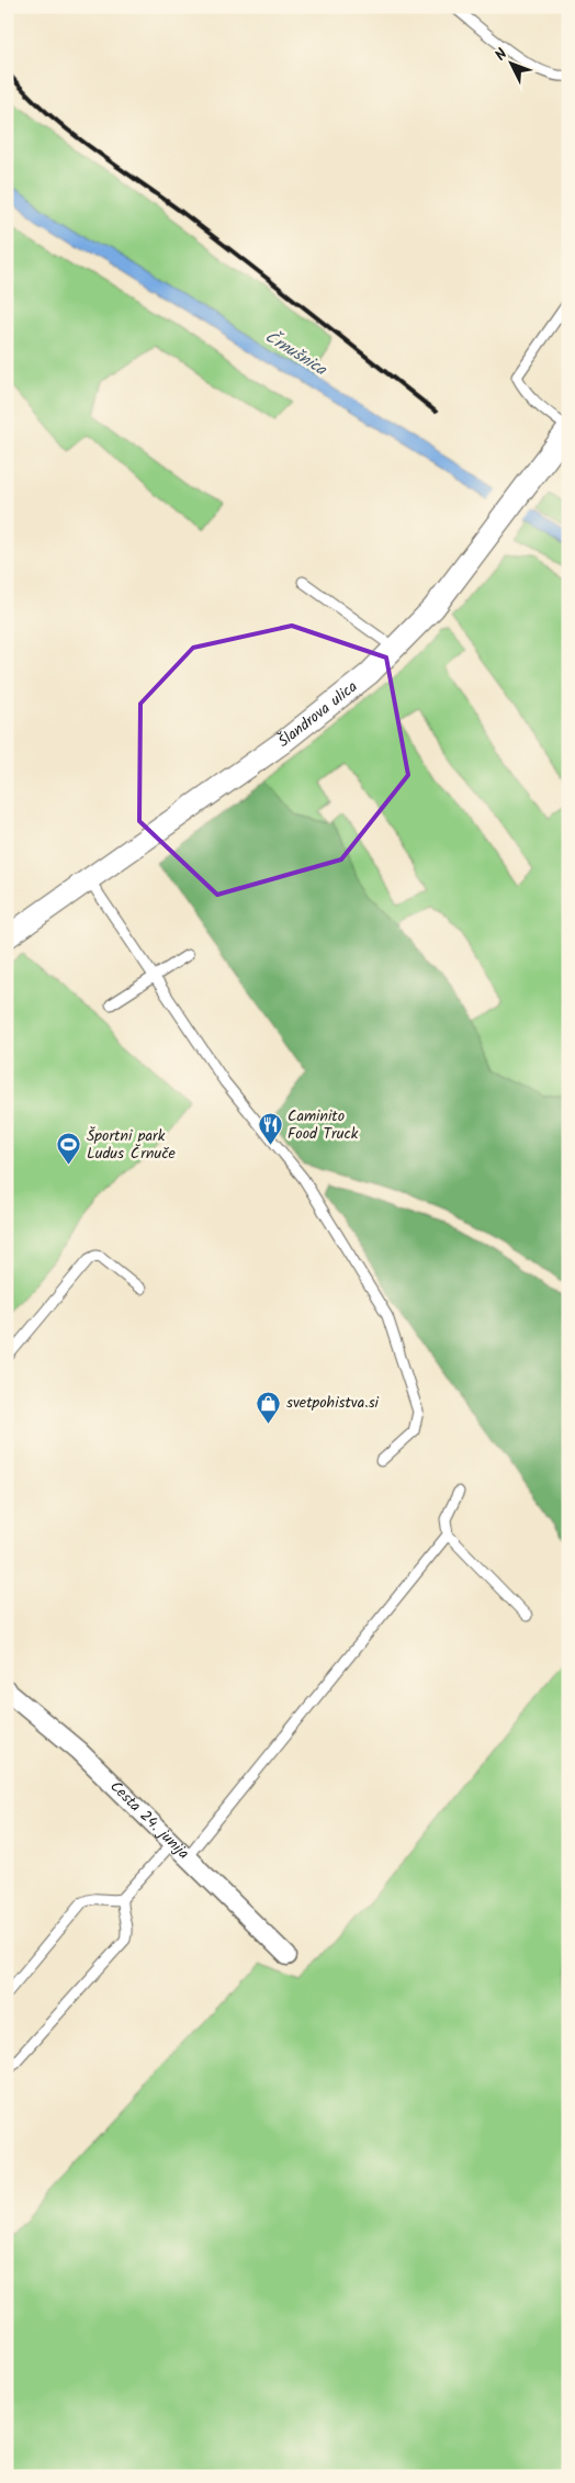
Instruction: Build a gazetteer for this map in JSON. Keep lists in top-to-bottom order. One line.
{"streets":{"street":["Šlandrova ulica","Cesta 24. junija"]},"water":["Črnušnica"],"places":{"restaurant":["Caminito Food Truck"],"sports":["Športni park Ludus Črnuče"],"shop":["svetpohistva.si"]},"north":"top left"}
